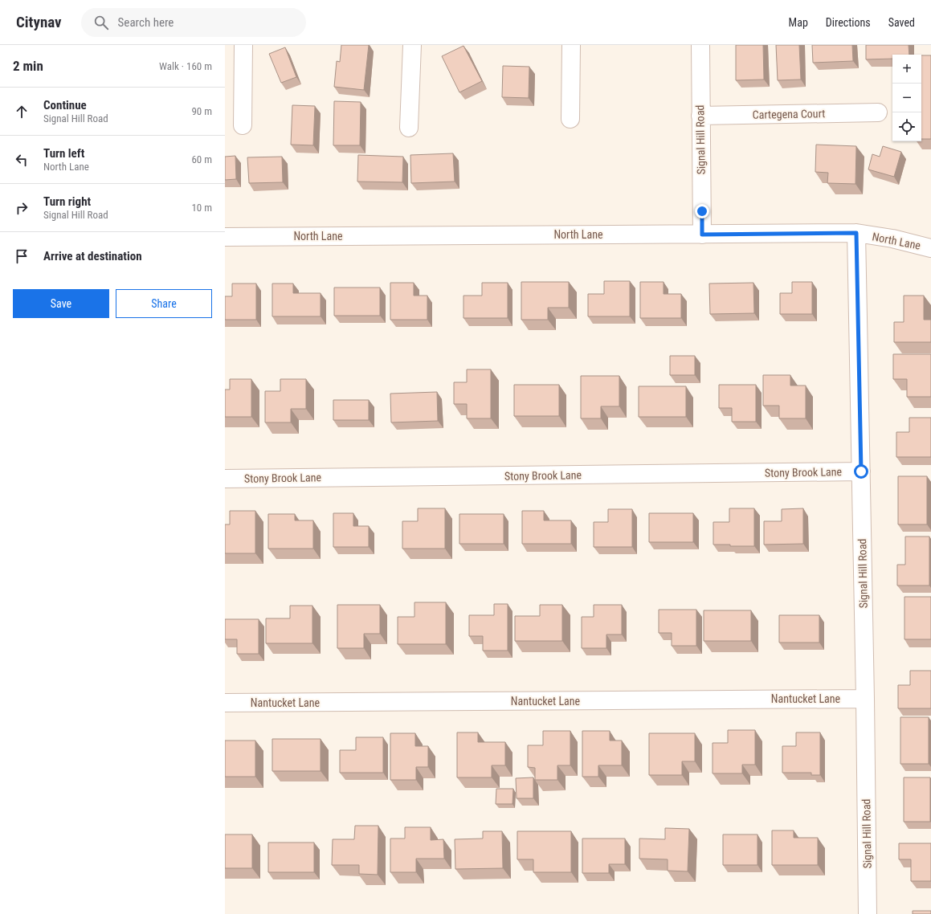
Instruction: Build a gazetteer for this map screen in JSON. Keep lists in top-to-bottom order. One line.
{"streets":{"street":["Cartegena Court","Signal Hill Road","North Lane","Stony Brook Lane","Nantucket Lane"]},"crossings":[["Cartegena Court","Signal Hill Road"],["Signal Hill Road","North Lane"],["Signal Hill Road","Stony Brook Lane"],["Signal Hill Road","Nantucket Lane"]],"page":{"header":"Citynav","search":"Search here","nav":["Map","Directions","Saved"],"heading":["2 min","Walk · 160 m"],"map_buttons":["+","−"],"list":[["Continue","Signal Hill Road","90 m"],["Turn left","North Lane","60 m"],["Turn right","Signal Hill Road","10 m"],"Arrive at destination"],"buttons":["Save","Share"]}}
